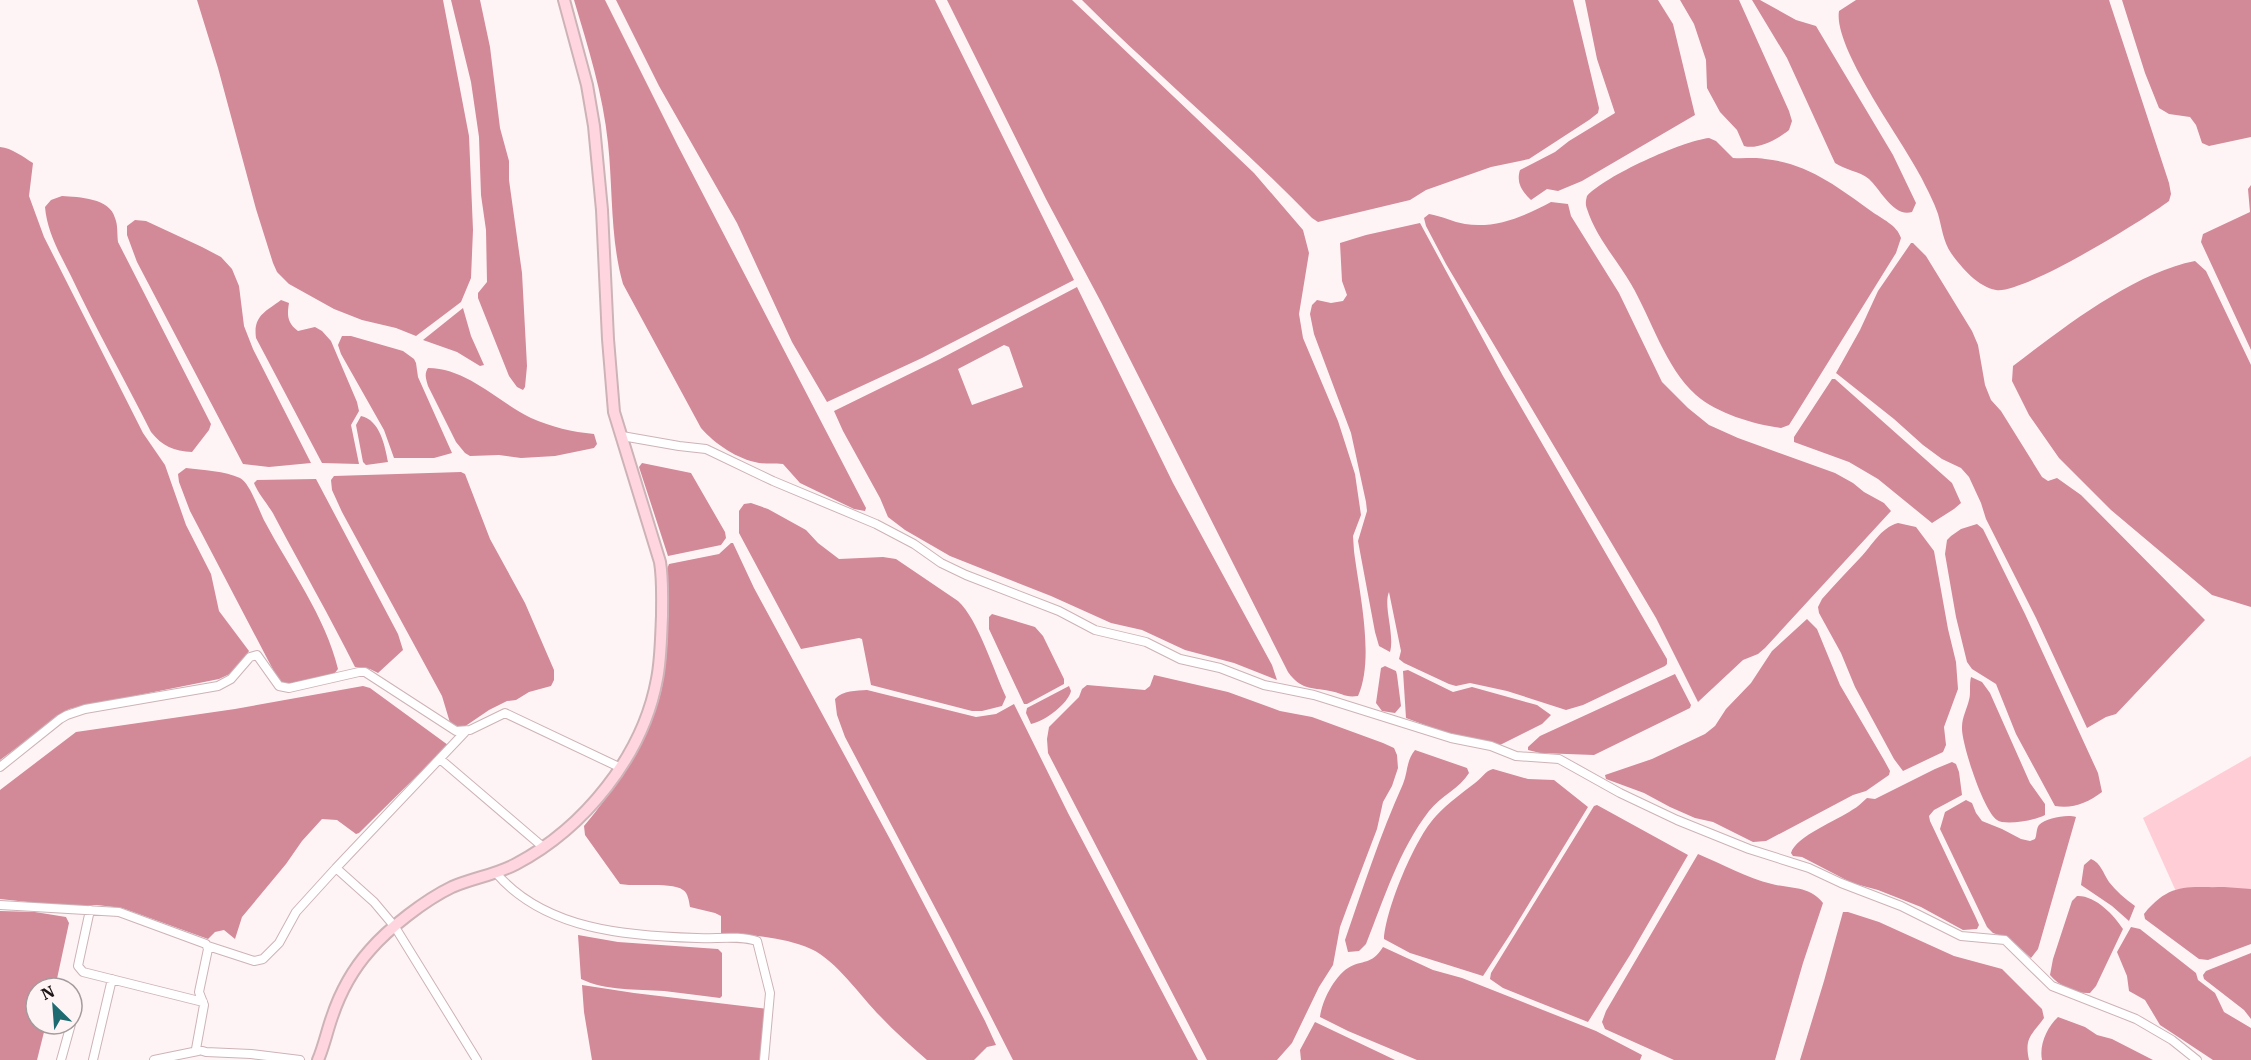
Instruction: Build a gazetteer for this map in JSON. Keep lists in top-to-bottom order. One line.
{"north":"top left"}
